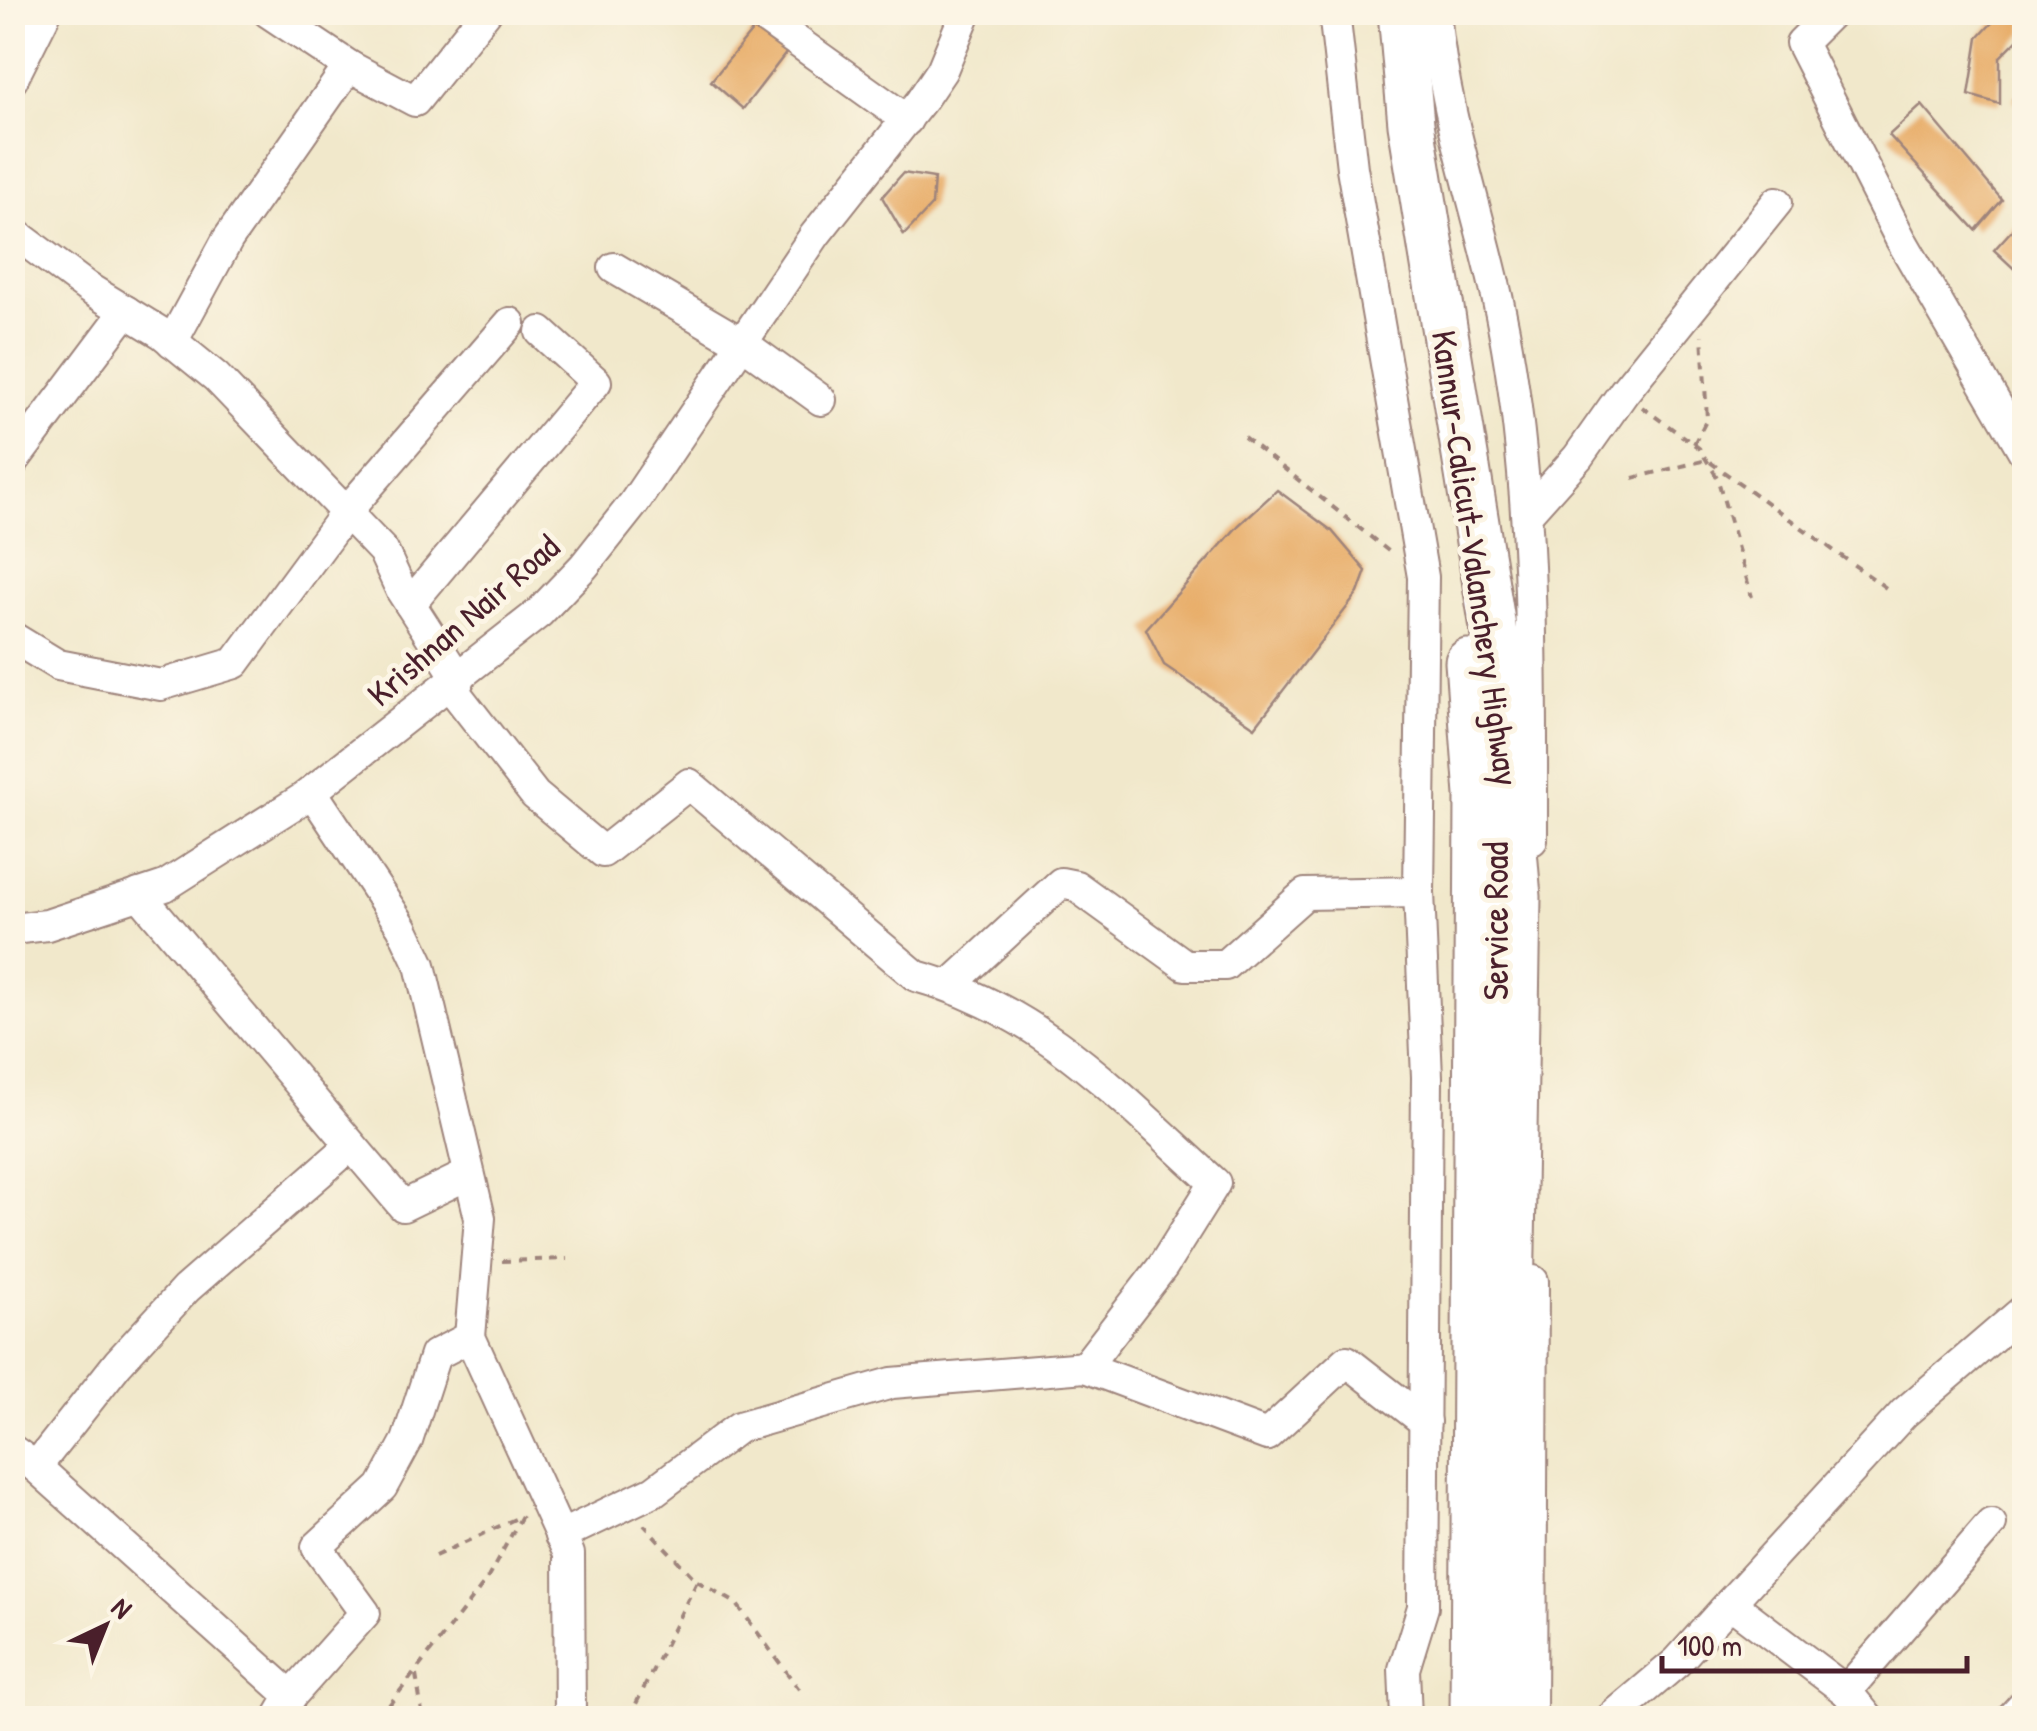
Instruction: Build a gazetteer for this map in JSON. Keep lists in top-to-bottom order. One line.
{"streets":{"highway":["Kannur-Calicut-Valanchery Highway"],"street":["Krishnan Nair Road","Service Road"]},"scale_bar":"100 m","north":"top right"}
